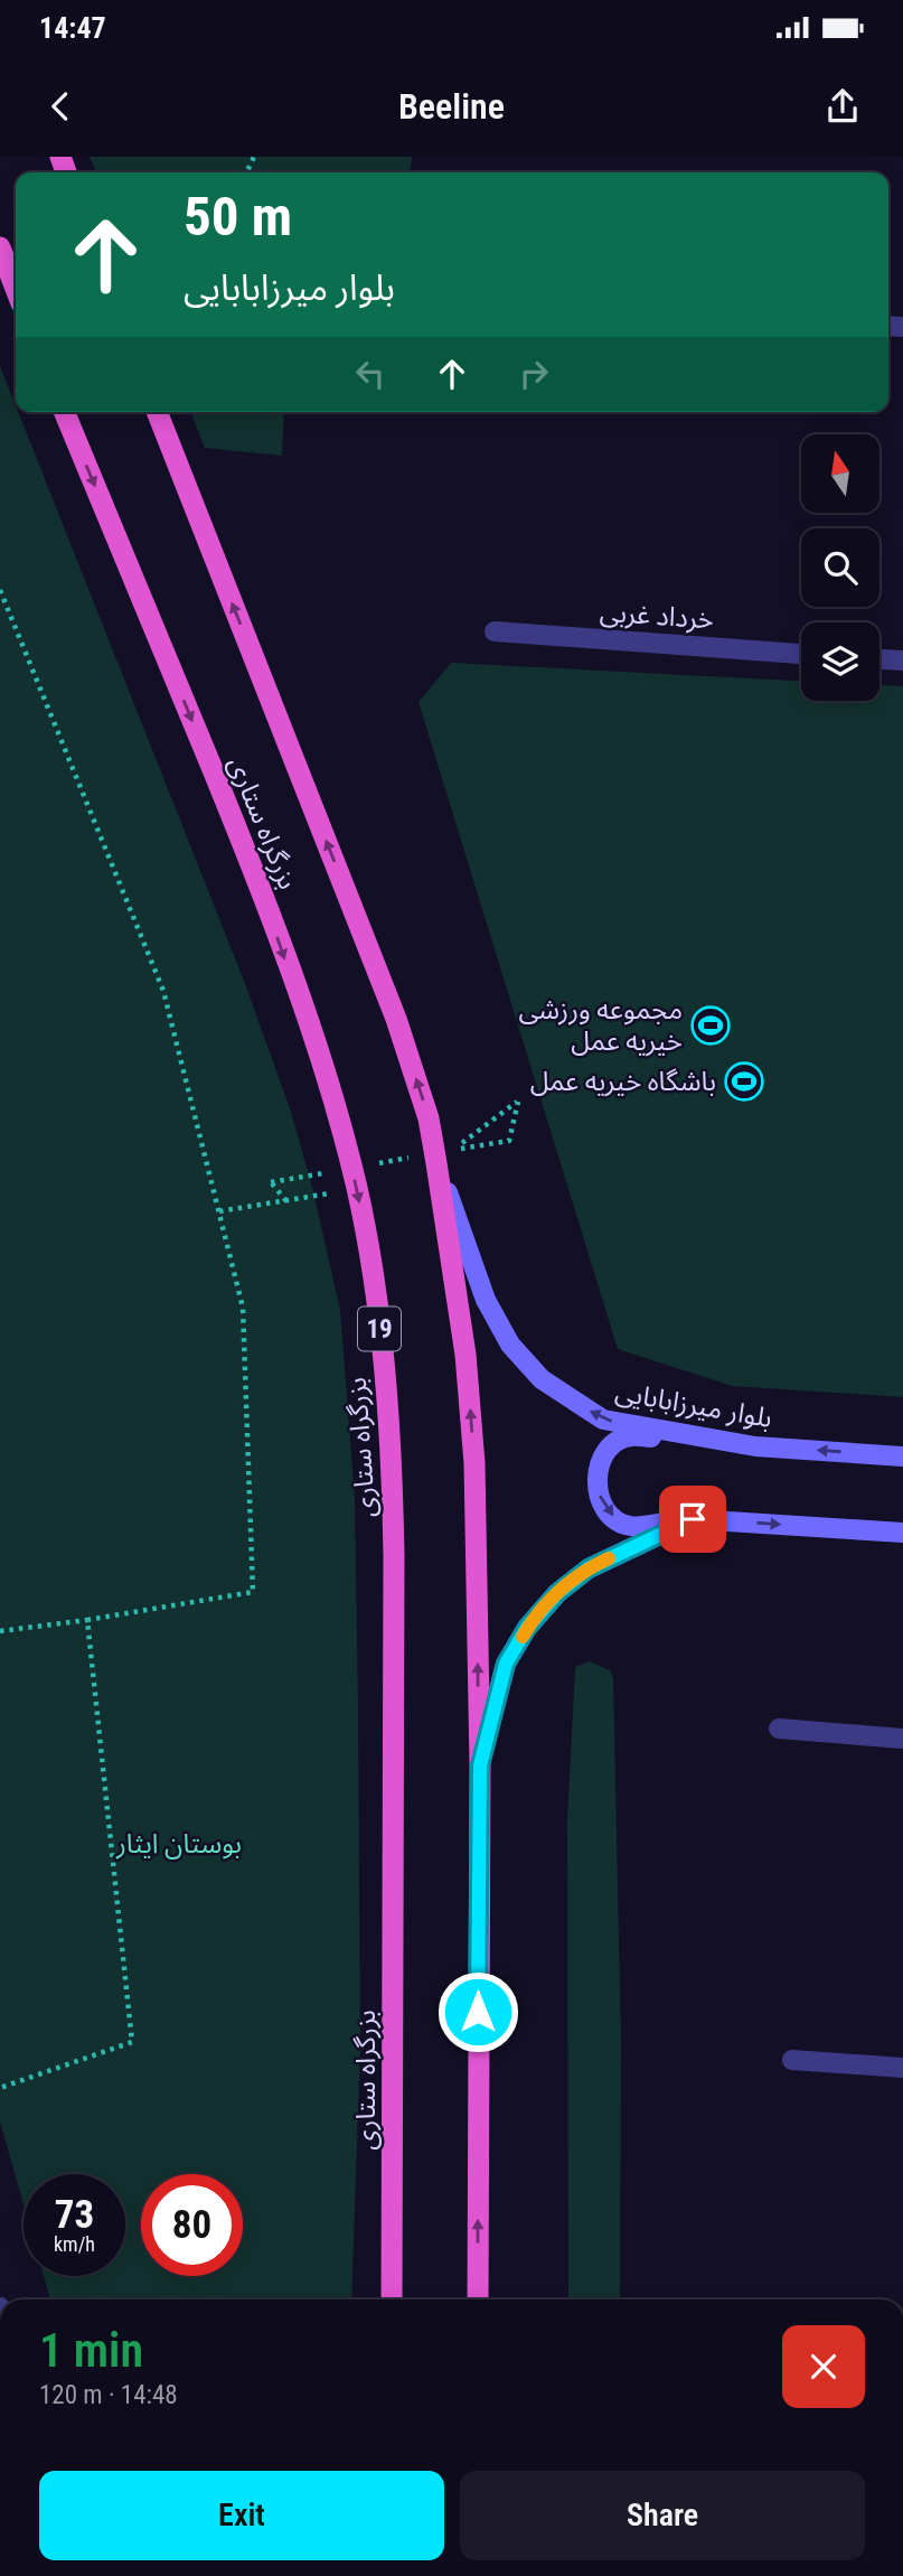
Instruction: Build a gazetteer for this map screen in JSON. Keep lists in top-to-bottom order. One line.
{"streets":{"highway":["بزرگراه ستاری","19"],"main road":["بلوار میرزابابایی"],"street":["خرداد غربی"]},"crossings":[["بزرگراه ستاری","بلوار میرزابابایی"]],"one_way":["بلوار میرزابابایی"],"parks":["بوستان ایثار"],"places":{"sports":["مجموعه ورزشی خیریه عمل","باشگاه خیریه عمل"]},"north":"top","page":{"status":"14:47","header":"Beeline","turn":["50 m","بلوار میرزابابایی"],"speed":"73 km/h","limit":"80","heading":["1 min","120 m · 14:48"],"buttons":["Exit","Share"]}}
